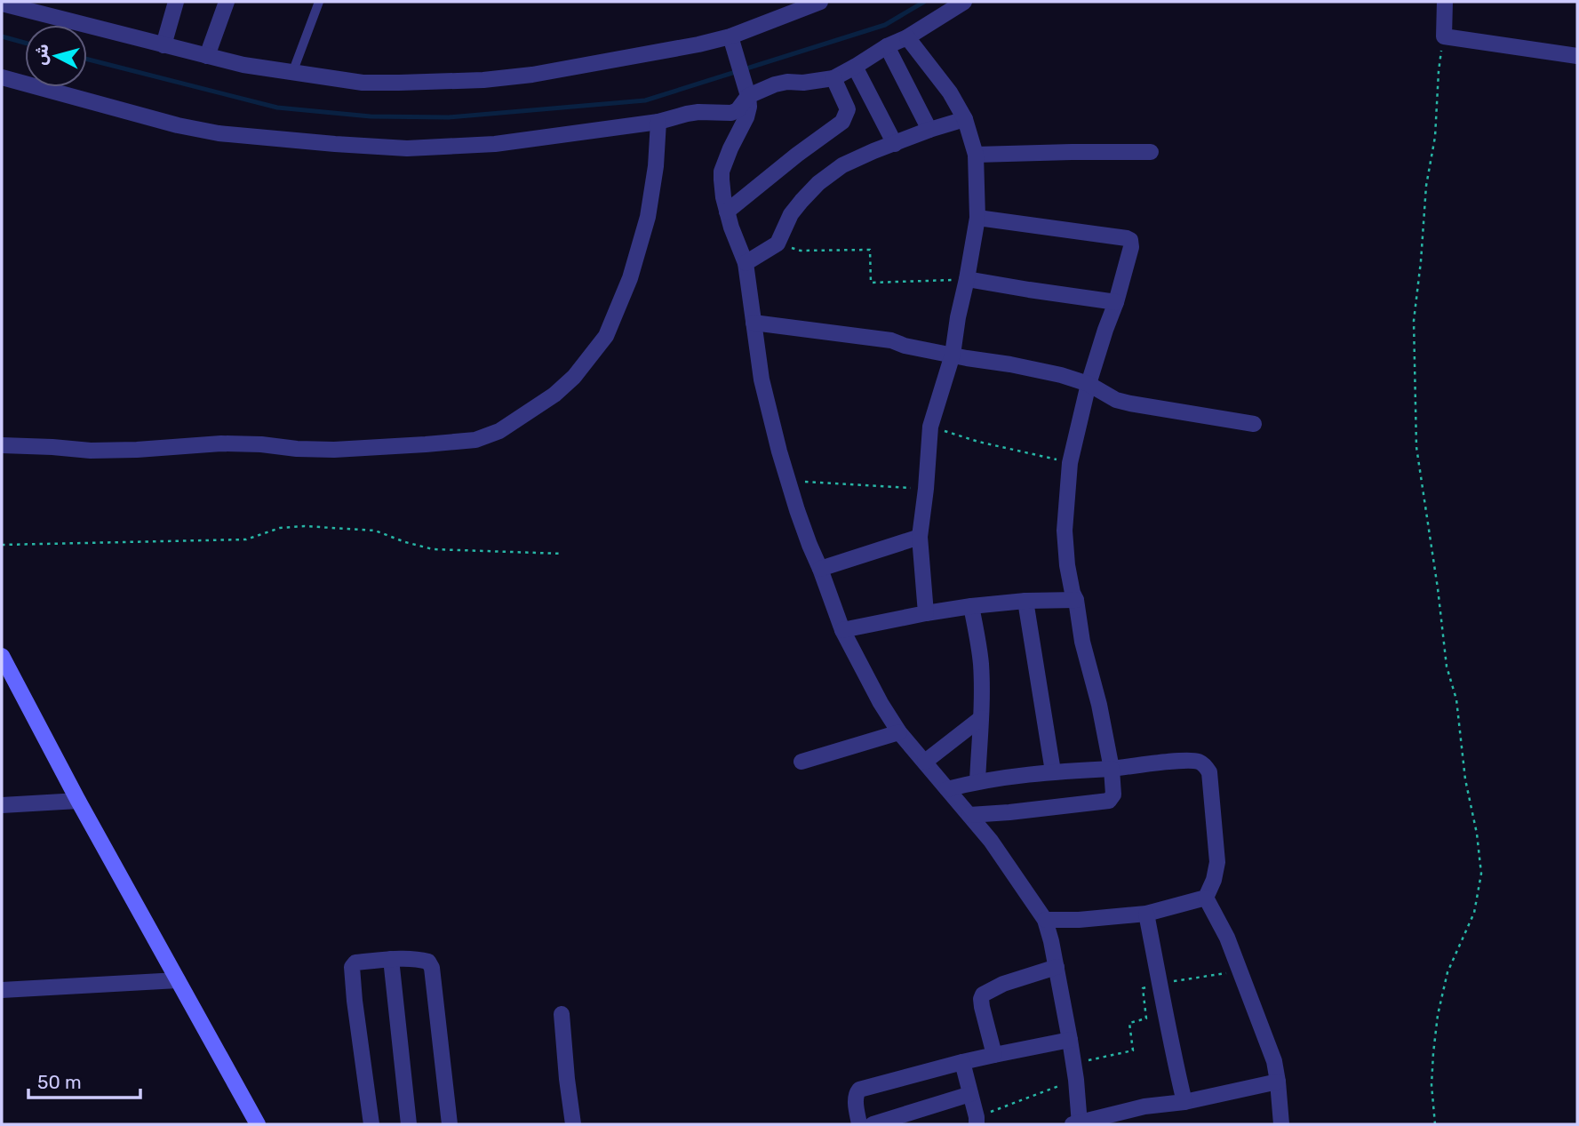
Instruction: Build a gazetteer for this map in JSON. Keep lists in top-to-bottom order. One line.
{"scale_bar":"50 m","north":"left"}
